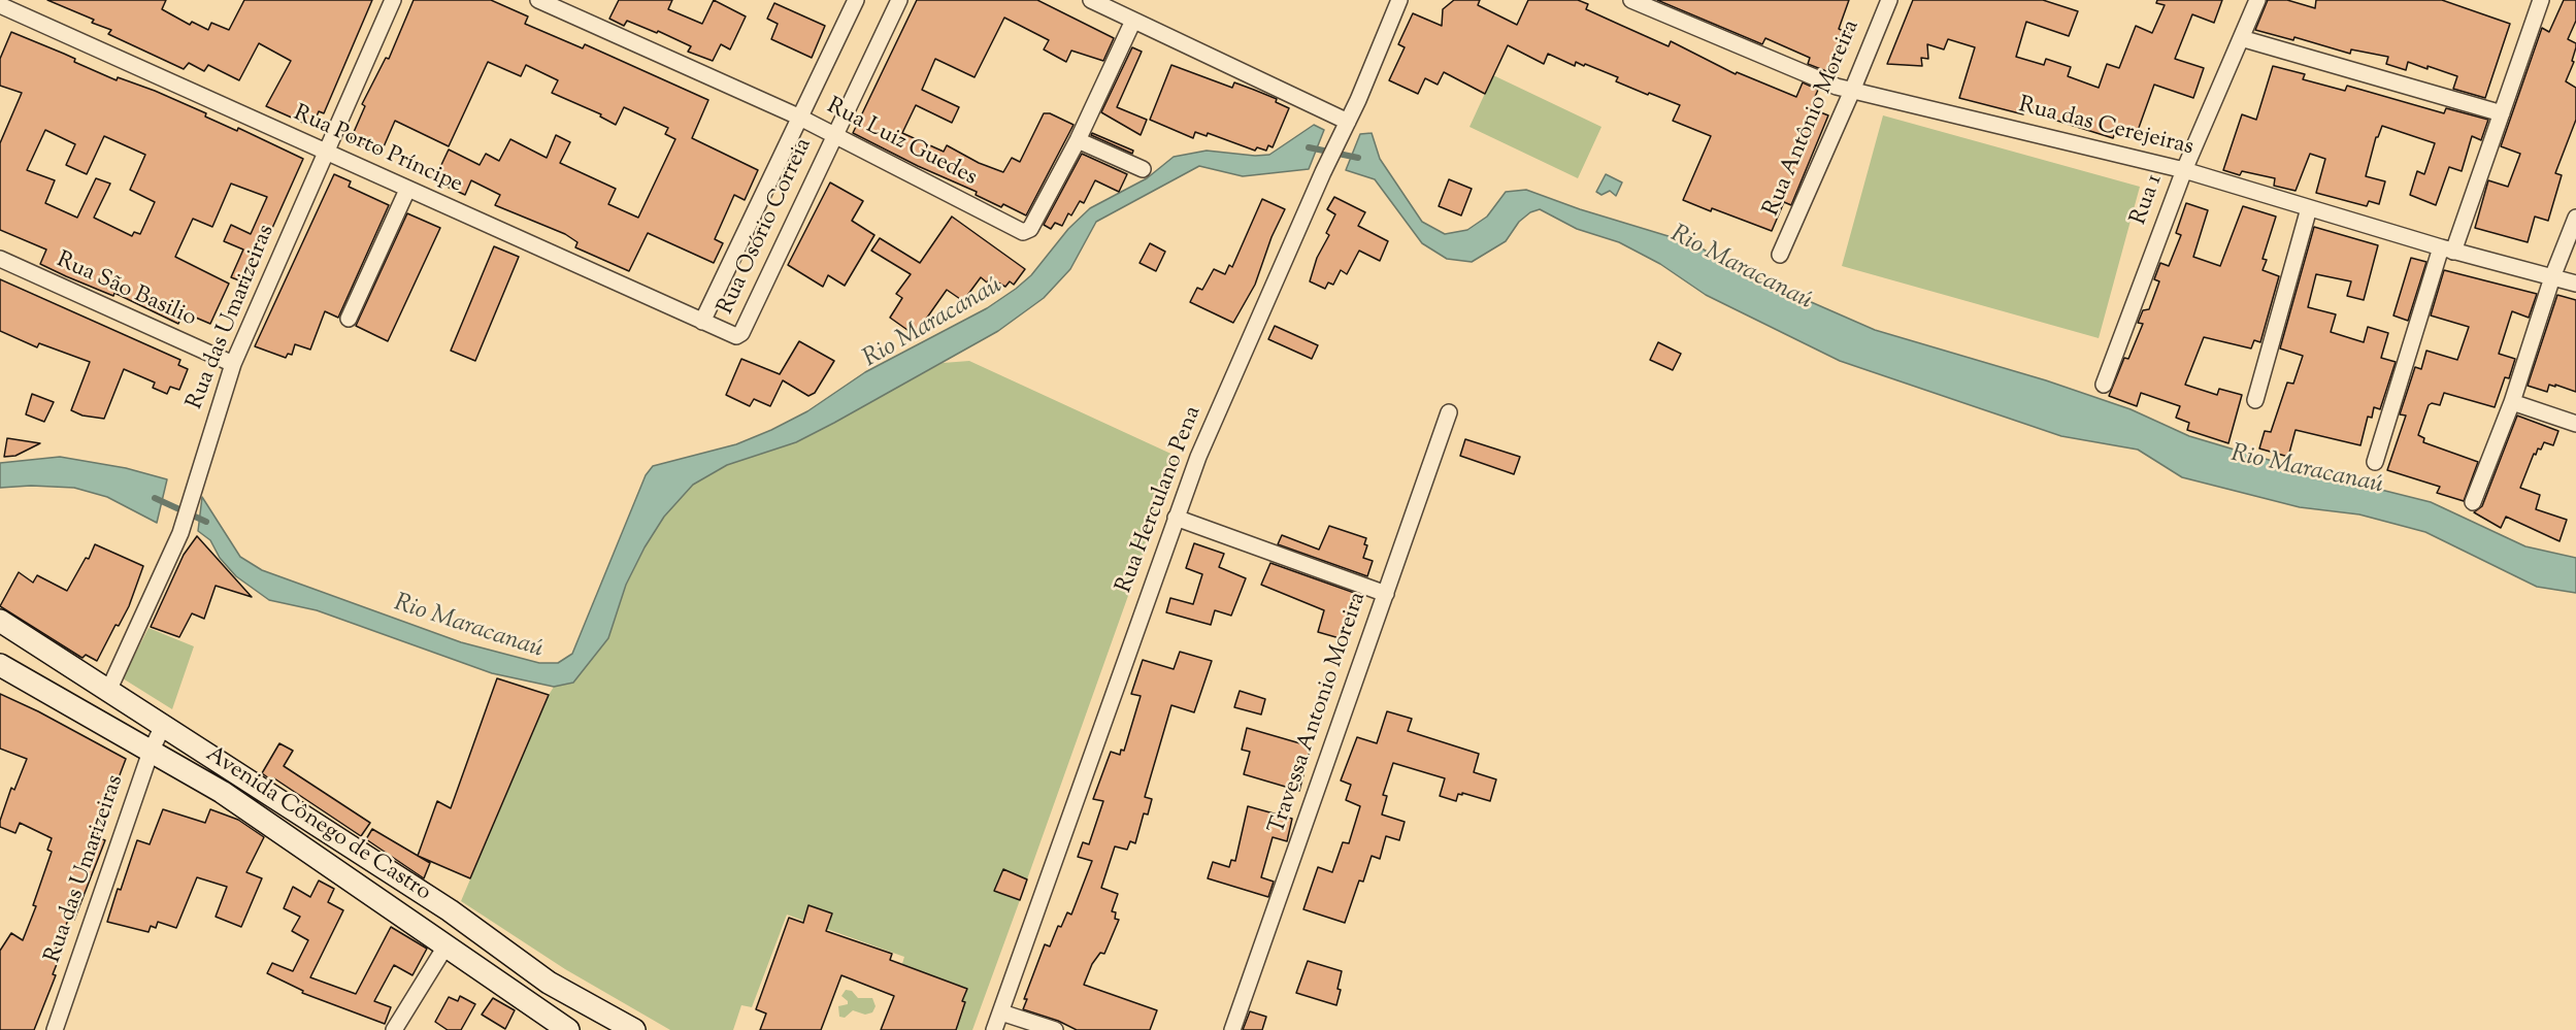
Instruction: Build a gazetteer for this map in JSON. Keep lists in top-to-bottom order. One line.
{"streets":{"main road":["Avenida Cônego de Castro"],"street":["Rua Antônio Moreira","Rua das Cerejeiras","Rua Luiz Guedes","Rua Porto Príncipe","Rua 1","Rua Osório Correia","Rua São Basilio","Rua das Umarizeiras","Rua Herculano Pena","Travessa Antonio Moreira"]},"crossings":[["Rua Antônio Moreira","Rua das Cerejeiras"],["Rua das Cerejeiras","Rua 1"],["Rua Luiz Guedes","Rua Osório Correia"],["Rua Porto Príncipe","Rua Osório Correia"],["Rua Porto Príncipe","Rua das Umarizeiras"],["Rua São Basilio","Rua das Umarizeiras"],["Rua das Umarizeiras","Avenida Cônego de Castro"]],"water":["Rio Maracanaú"]}
